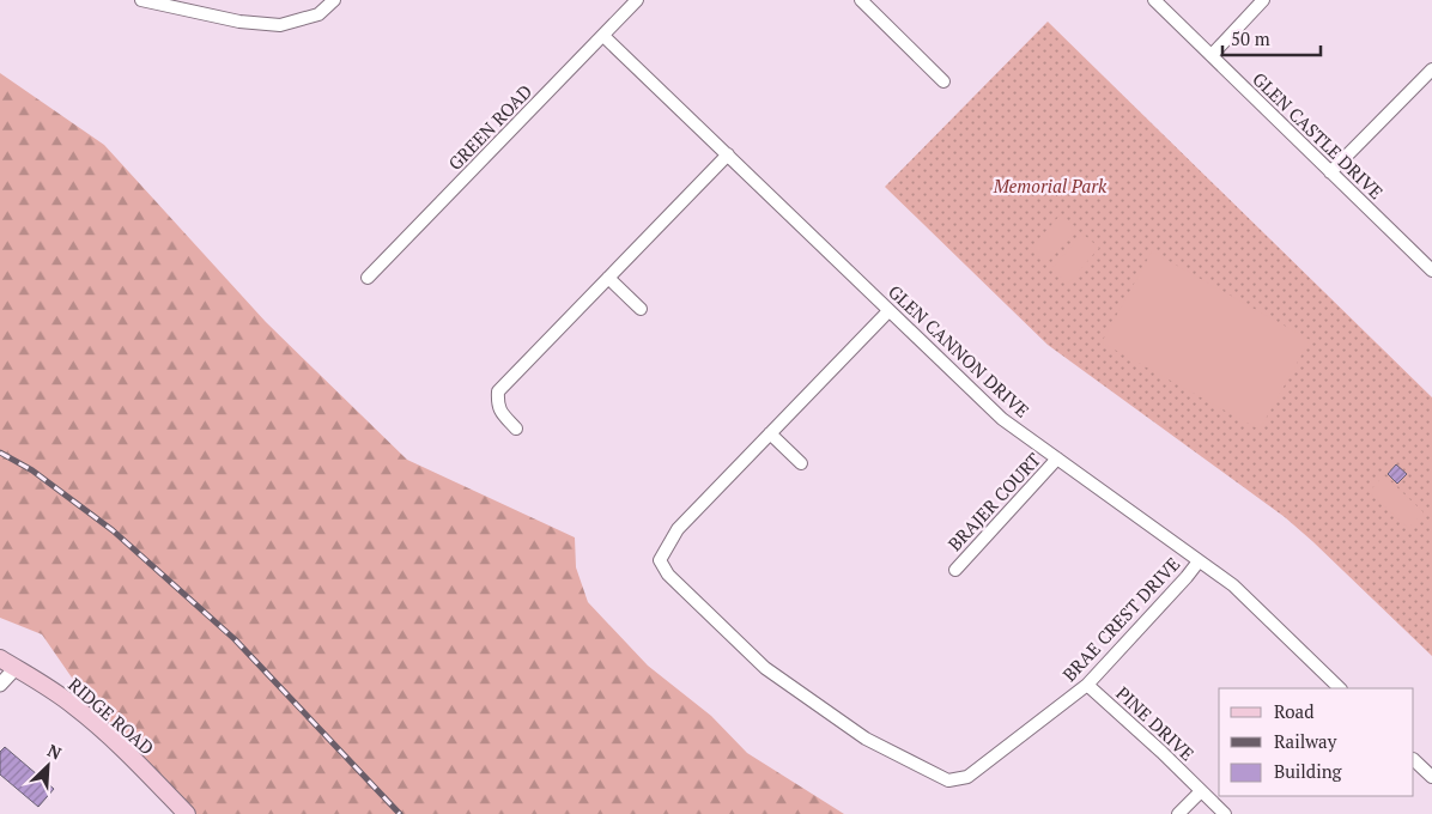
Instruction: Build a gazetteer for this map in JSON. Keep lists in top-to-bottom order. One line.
{"streets":{"main road":["RIDGE ROAD"],"street":["GREEN ROAD","GLEN CASTLE DRIVE","GLEN CANNON DRIVE","BRAJER COURT","BRAE CREST DRIVE","PINE DRIVE"]},"crossings":[["GREEN ROAD","GLEN CANNON DRIVE"],["GLEN CANNON DRIVE","BRAJER COURT"],["GLEN CANNON DRIVE","BRAE CREST DRIVE"],["BRAE CREST DRIVE","PINE DRIVE"]],"parks":["Memorial Park"],"legend":["Road","Railway","Building"],"scale_bar":"50 m","north":"top right"}
